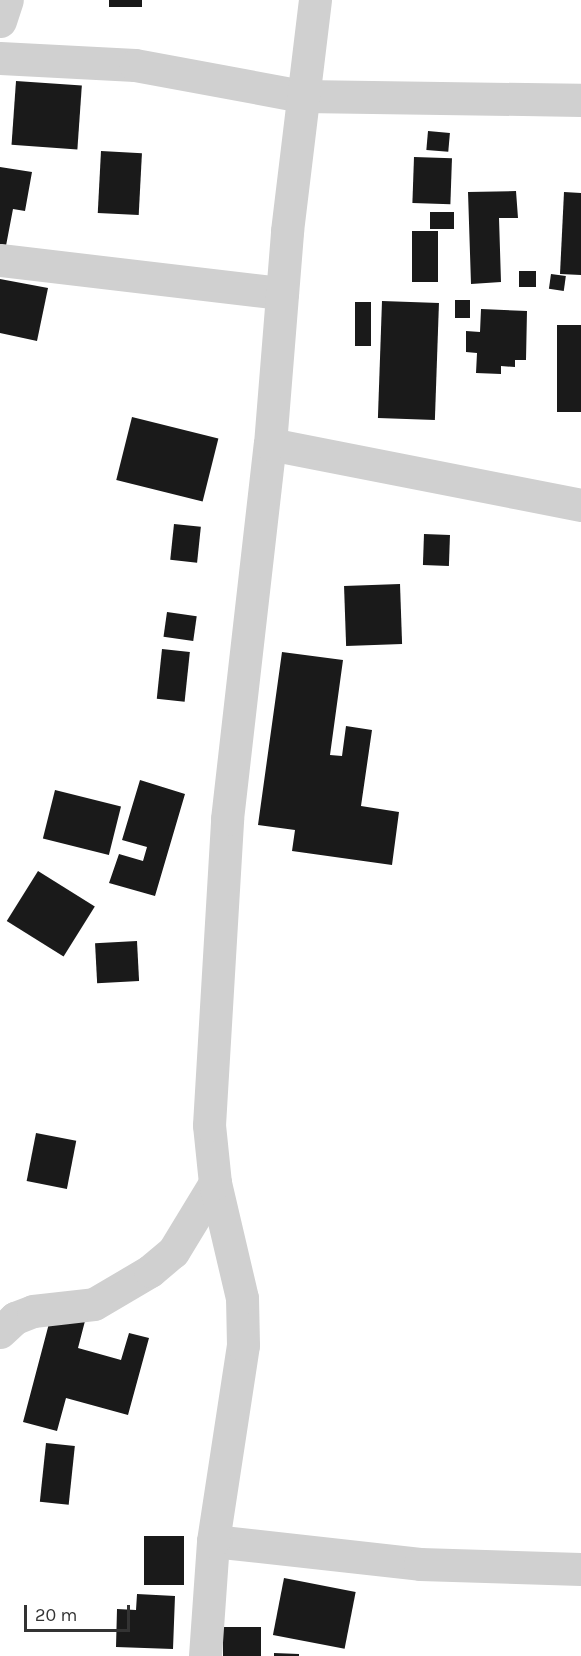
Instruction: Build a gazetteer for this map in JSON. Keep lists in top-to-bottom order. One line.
{"scale_bar":"20 m"}
